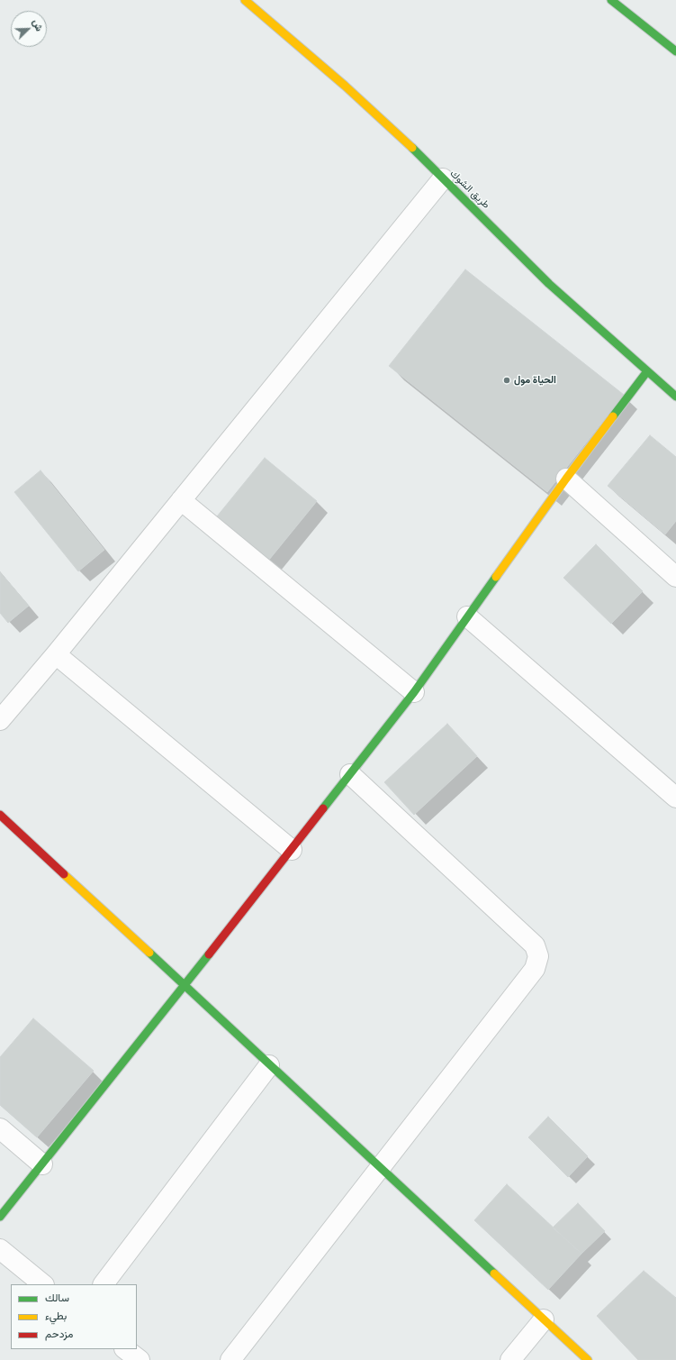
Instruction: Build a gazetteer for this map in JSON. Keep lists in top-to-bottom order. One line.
{"streets":{"street":["طريق الشوك"]},"places":["الحياة مول"],"legend":["سالك","بطيء","مزدحم"],"north":"top right"}
